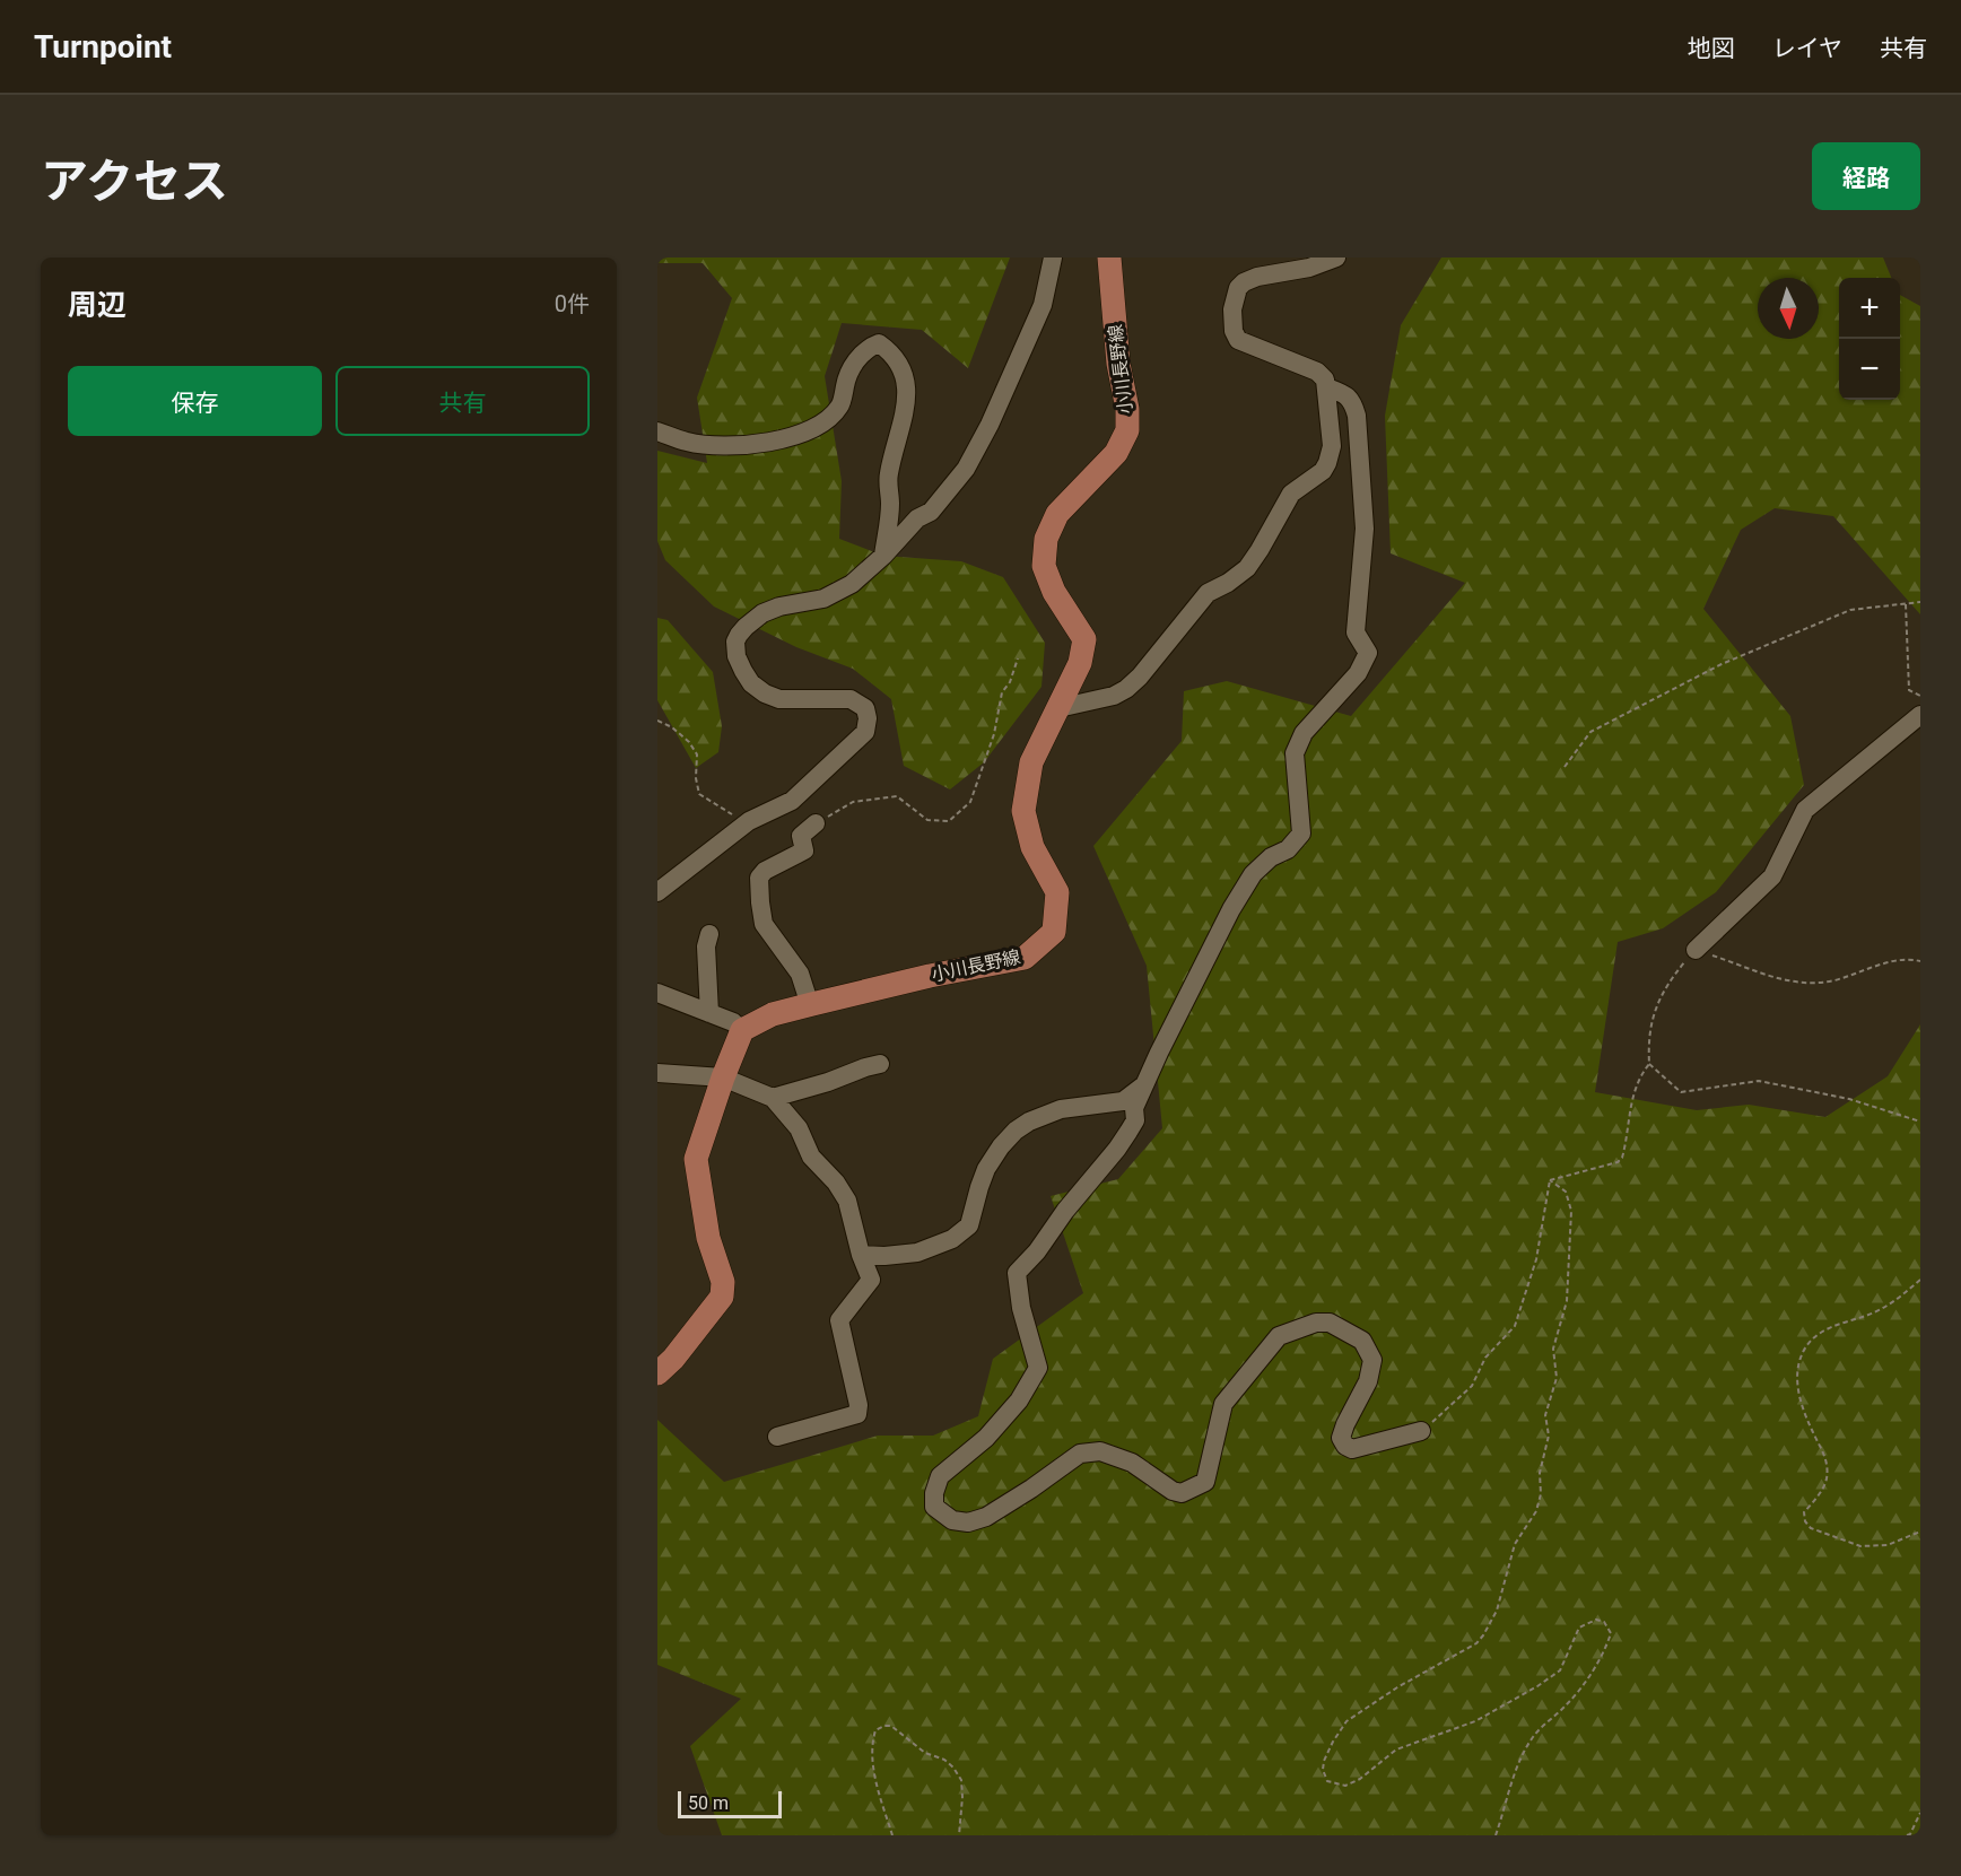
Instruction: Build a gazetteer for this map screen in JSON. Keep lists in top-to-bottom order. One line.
{"streets":{"main road":["小川長野線"]},"scale_bar":"50 m","north":"bottom","page":{"header":"Turnpoint","nav":["地図","レイヤ","共有"],"title":"アクセス","buttons":["経路",["保存","共有"]],"heading":["周辺","0件"],"map_buttons":["+","−"],"scale":"50 m"}}
